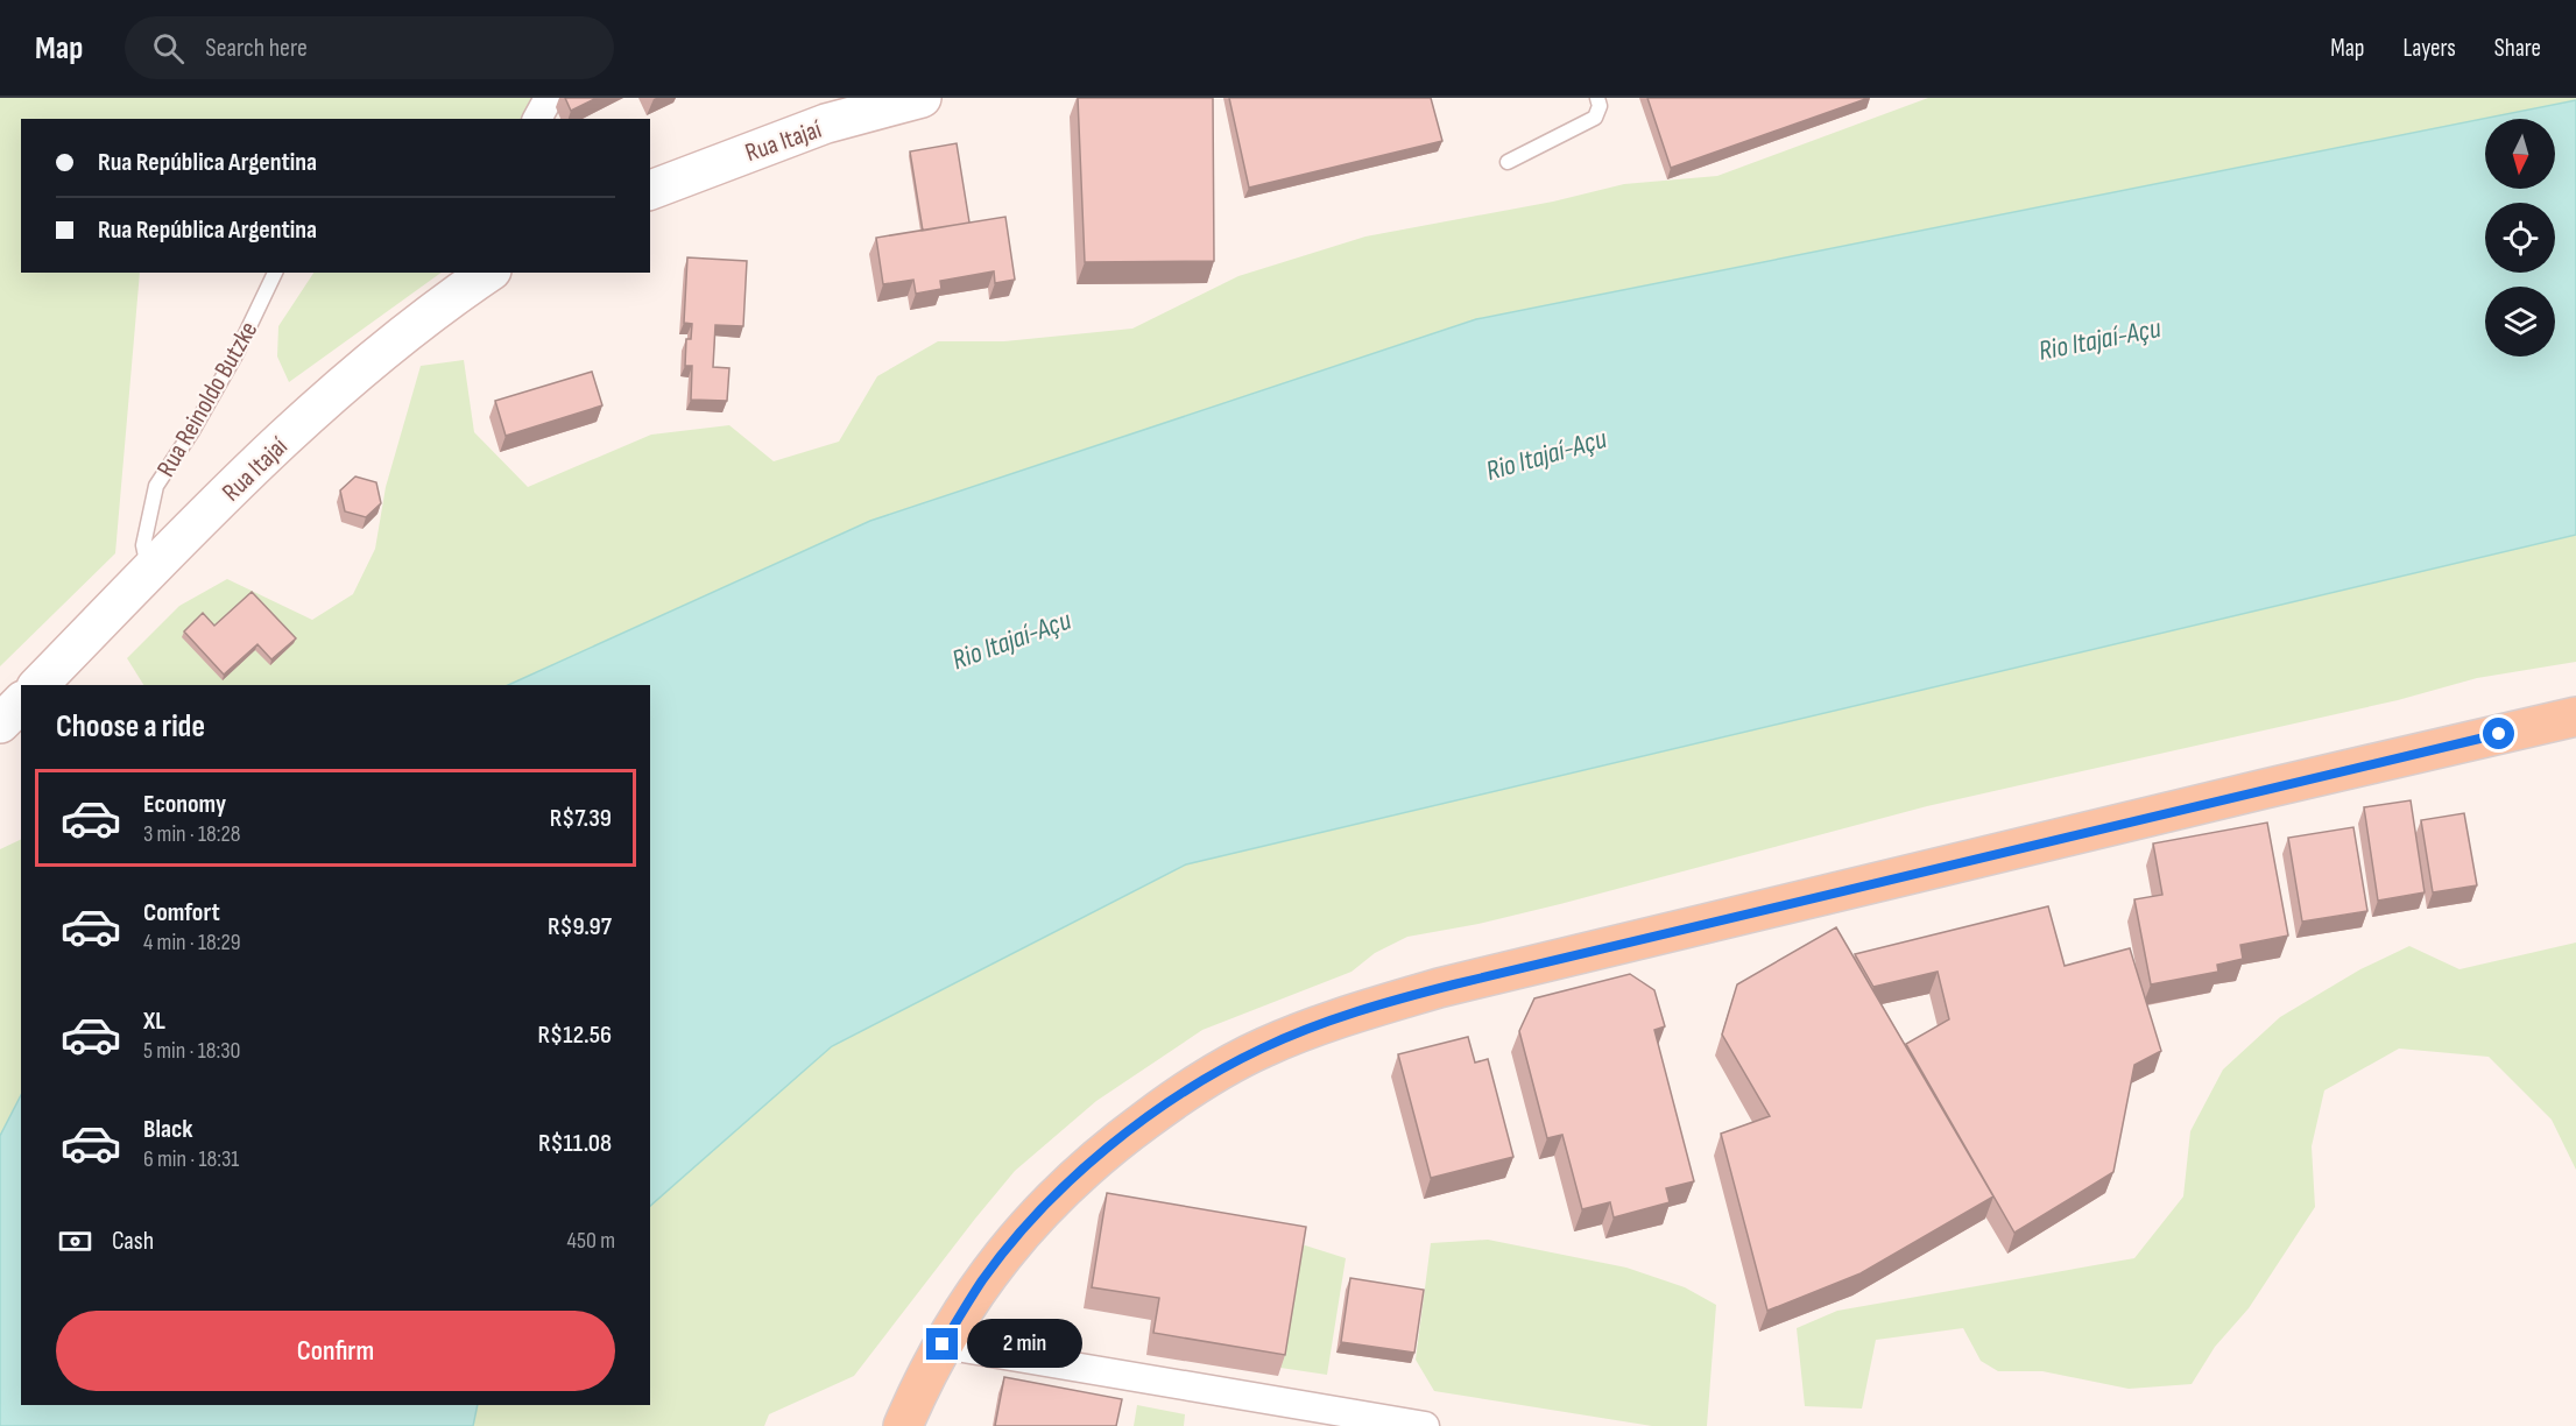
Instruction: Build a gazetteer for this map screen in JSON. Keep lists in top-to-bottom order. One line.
{"streets":{"main road":["Rua Itajaí"],"lane":["Rua Reinoldo Butzke"]},"crossings":[["Rua Itajaí","Rua Reinoldo Butzke"]],"water":["Rio Itajaí-Açu"],"north":"bottom","page":{"header":"Map","search":"Search here","nav":["Map","Layers","Share"],"banner":["Rua República Argentina","Rua República Argentina"],"heading":"Choose a ride","list":[{"name":"Economy","note":"3 min · 18:28","value":"R$7.39"},{"name":"Comfort","note":"4 min · 18:29","value":"R$9.97"},{"name":"XL","note":"5 min · 18:30","value":"R$12.56"},{"name":"Black","note":"6 min · 18:31","value":"R$11.08"}],"pay":["Cash","450 m"],"buttons":"Confirm","bubble":"2 min"}}
